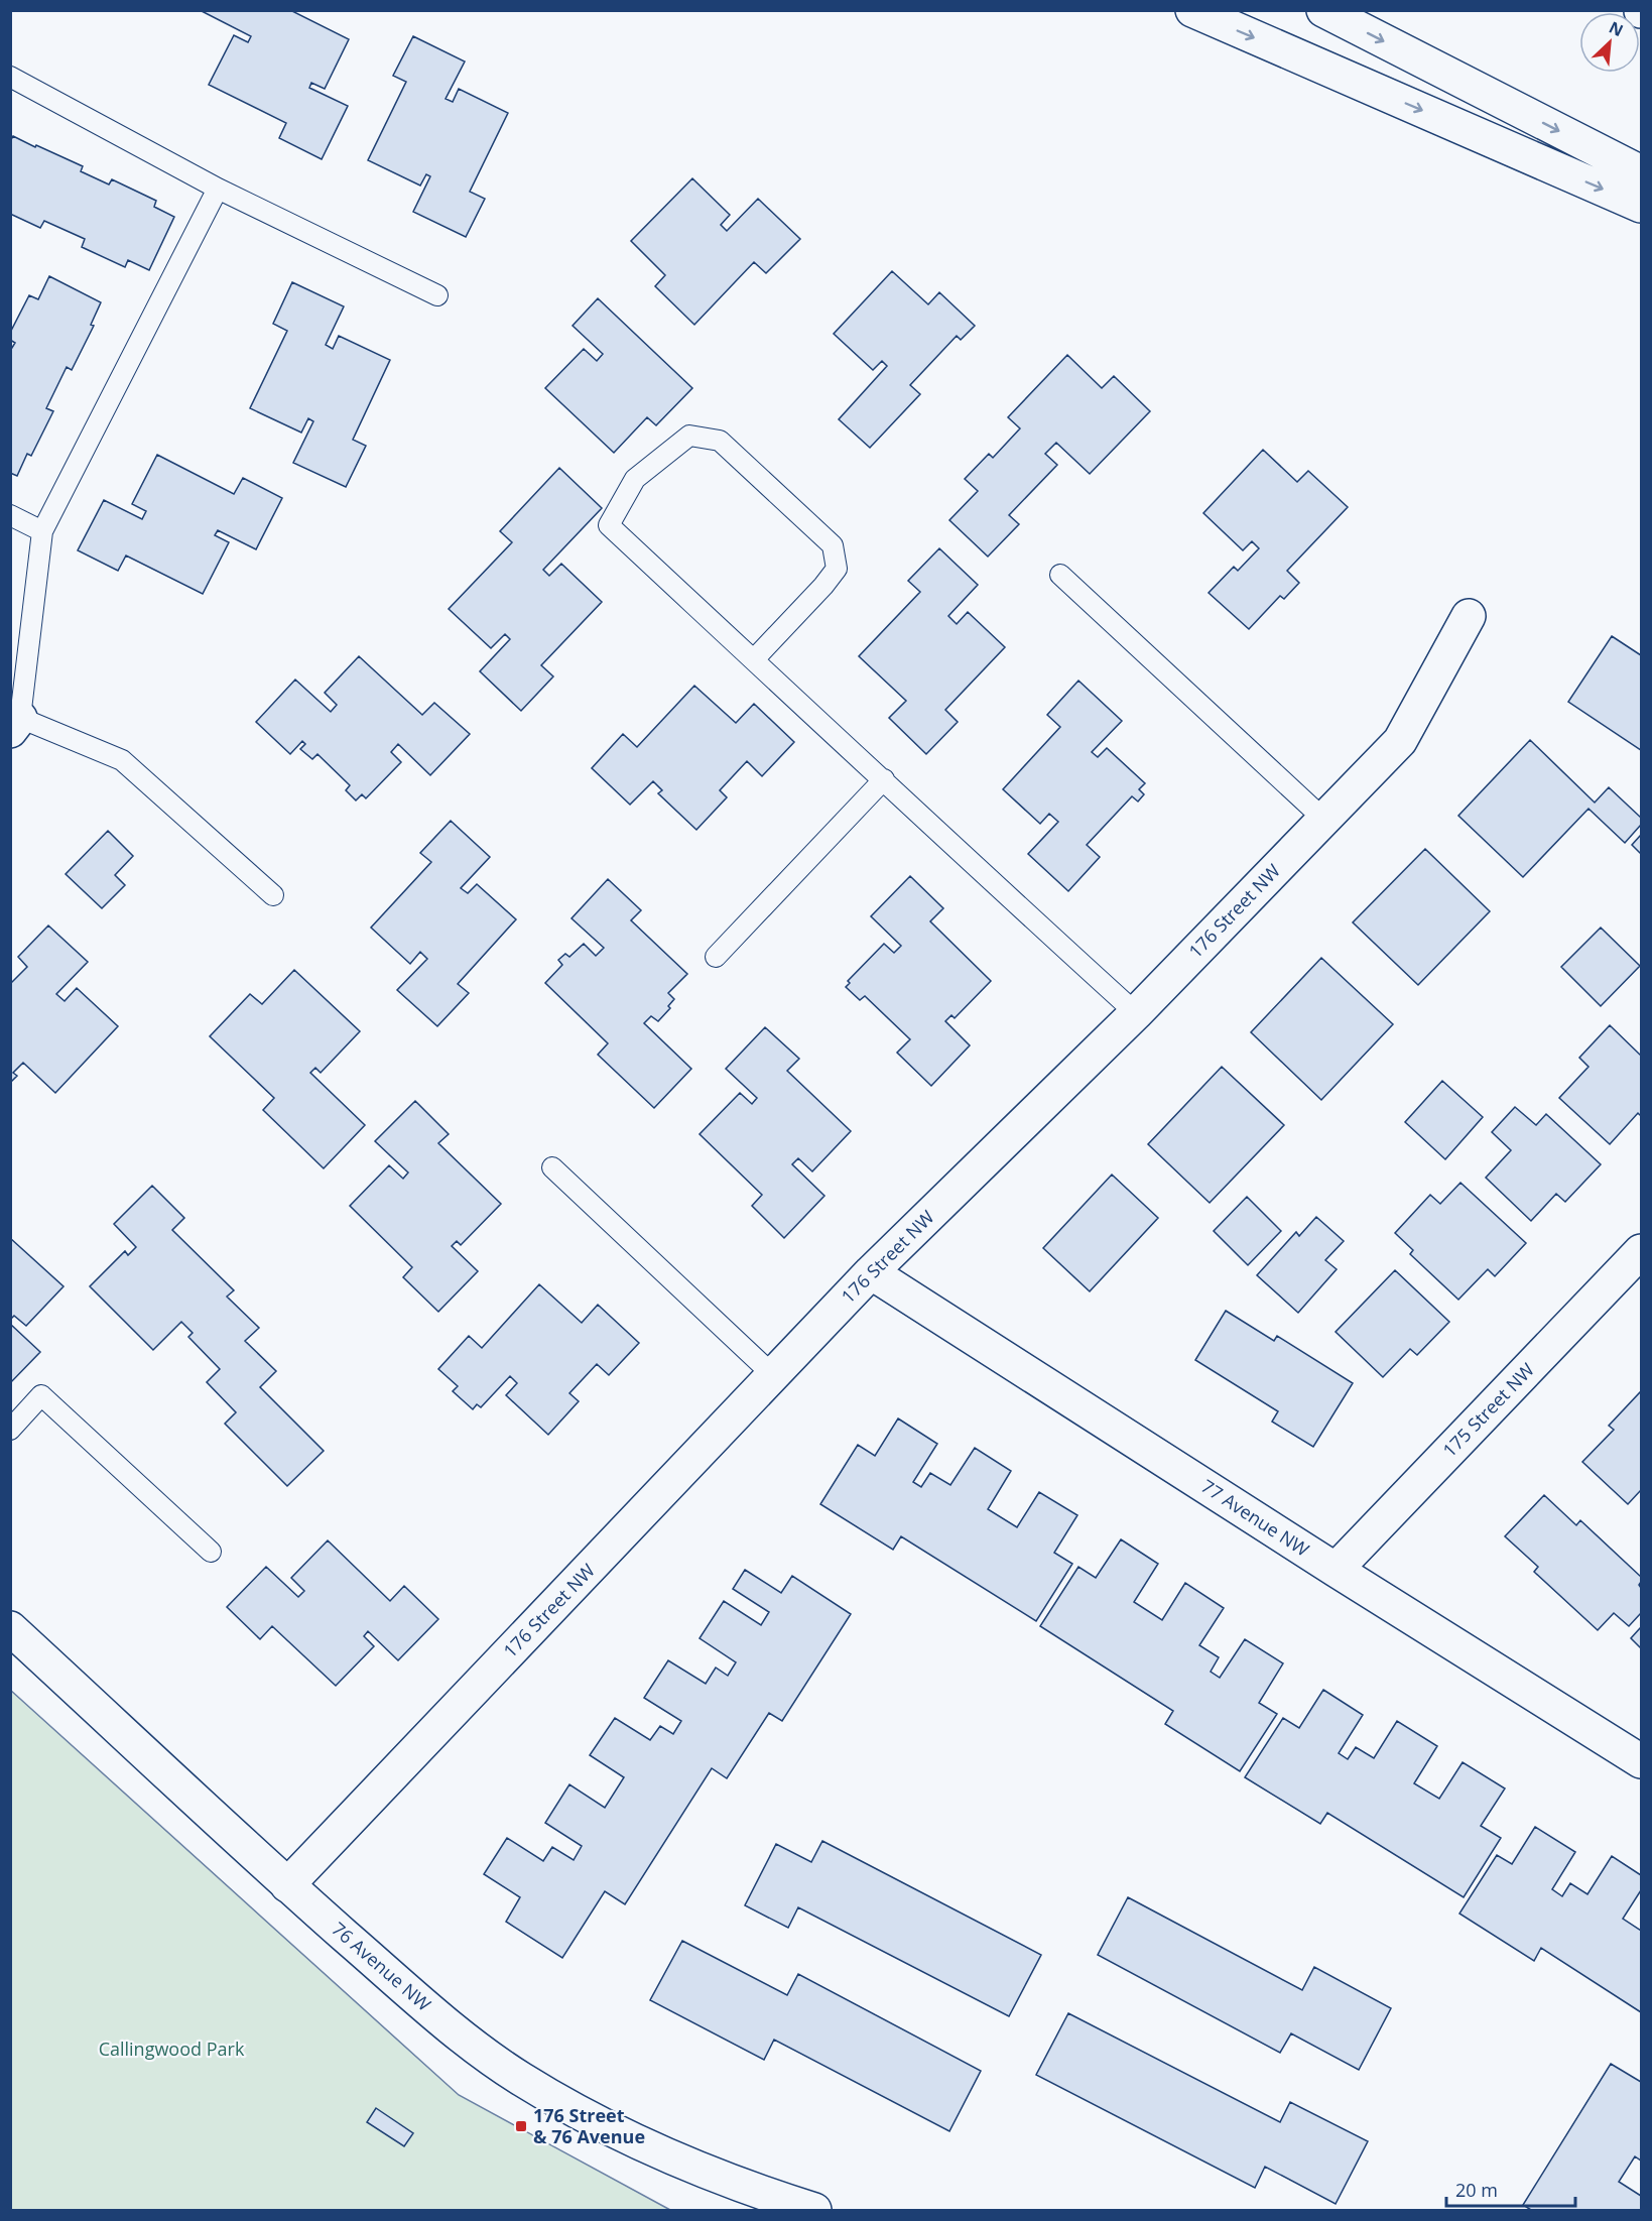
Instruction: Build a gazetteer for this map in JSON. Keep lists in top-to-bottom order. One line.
{"streets":{"main road":["176 Street NW","175 Street NW","77 Avenue NW","76 Avenue NW"]},"crossings":[["176 Street NW","77 Avenue NW"],["176 Street NW","76 Avenue NW"],["175 Street NW","77 Avenue NW"]],"parks":["Callingwood Park"],"places":{"transit":["176 Street & 76 Avenue"]},"scale_bar":"20 m","north":"top right"}
